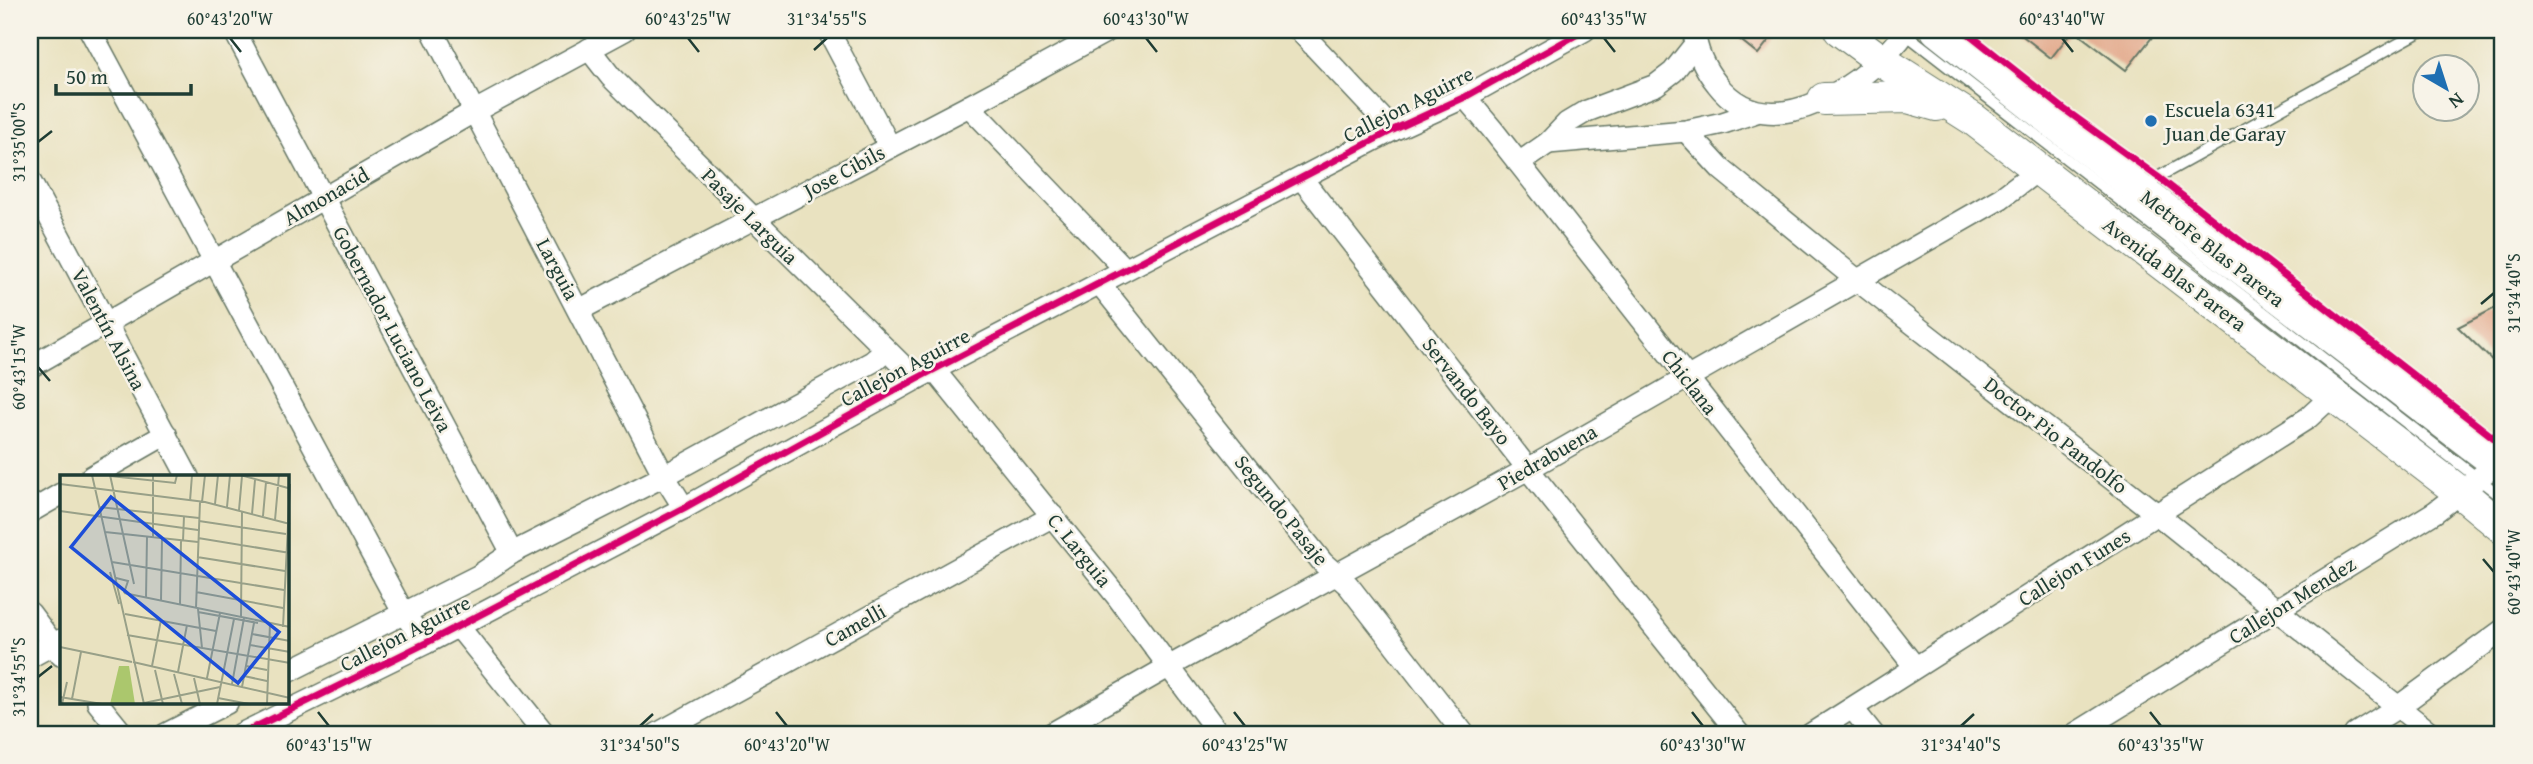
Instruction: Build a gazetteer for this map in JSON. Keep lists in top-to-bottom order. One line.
{"streets":{"main road":["Avenida Blas Parera"],"street":["Callejon Aguirre","Jose Cibils","Almonacid","Pasaje Larguia","Larguia","Valentín Alsina","Gobernador Luciano Leiva","Chiclana","Servando Bayo","Doctor Pio Pandolfo","Piedrabuena","Segundo Pasaje","C. Larguia","Callejon Funes","Callejon Mendez","Camelli"],"lane":["MetroFe Blas Parera"]},"crossings":[["Callejon Aguirre","Pasaje Larguia"],["Callejon Aguirre","Larguia"],["Callejon Aguirre","Gobernador Luciano Leiva"],["Callejon Aguirre","Chiclana"],["Callejon Aguirre","Servando Bayo"],["Callejon Aguirre","Segundo Pasaje"],["Callejon Aguirre","C. Larguia"],["Jose Cibils","Pasaje Larguia"],["Jose Cibils","Larguia"],["Almonacid","Pasaje Larguia"],["Almonacid","Larguia"],["Almonacid","Valentín Alsina"],["Almonacid","Gobernador Luciano Leiva"],["Pasaje Larguia","C. Larguia"],["MetroFe Blas Parera","Avenida Blas Parera"],["MetroFe Blas Parera","Callejon Mendez"],["Avenida Blas Parera","Piedrabuena"],["Avenida Blas Parera","Callejon Funes"],["Avenida Blas Parera","Callejon Mendez"],["Chiclana","Piedrabuena"],["Chiclana","Callejon Funes"],["Servando Bayo","Piedrabuena"],["Doctor Pio Pandolfo","Piedrabuena"],["Doctor Pio Pandolfo","Callejon Funes"],["Doctor Pio Pandolfo","Callejon Mendez"],["Piedrabuena","Segundo Pasaje"],["Piedrabuena","C. Larguia"],["C. Larguia","Camelli"]],"places":["Escuela 6341 Juan de Garay"],"scale_bar":"50 m","north":"bottom right","coordinates":["60°43'20\"W","60°43'25\"W","31°34'55\"S","60°43'30\"W","60°43'35\"W","60°43'40\"W","31°35'00\"S","31°34'40\"S","60°43'15\"W","31°34'50\"S"]}
